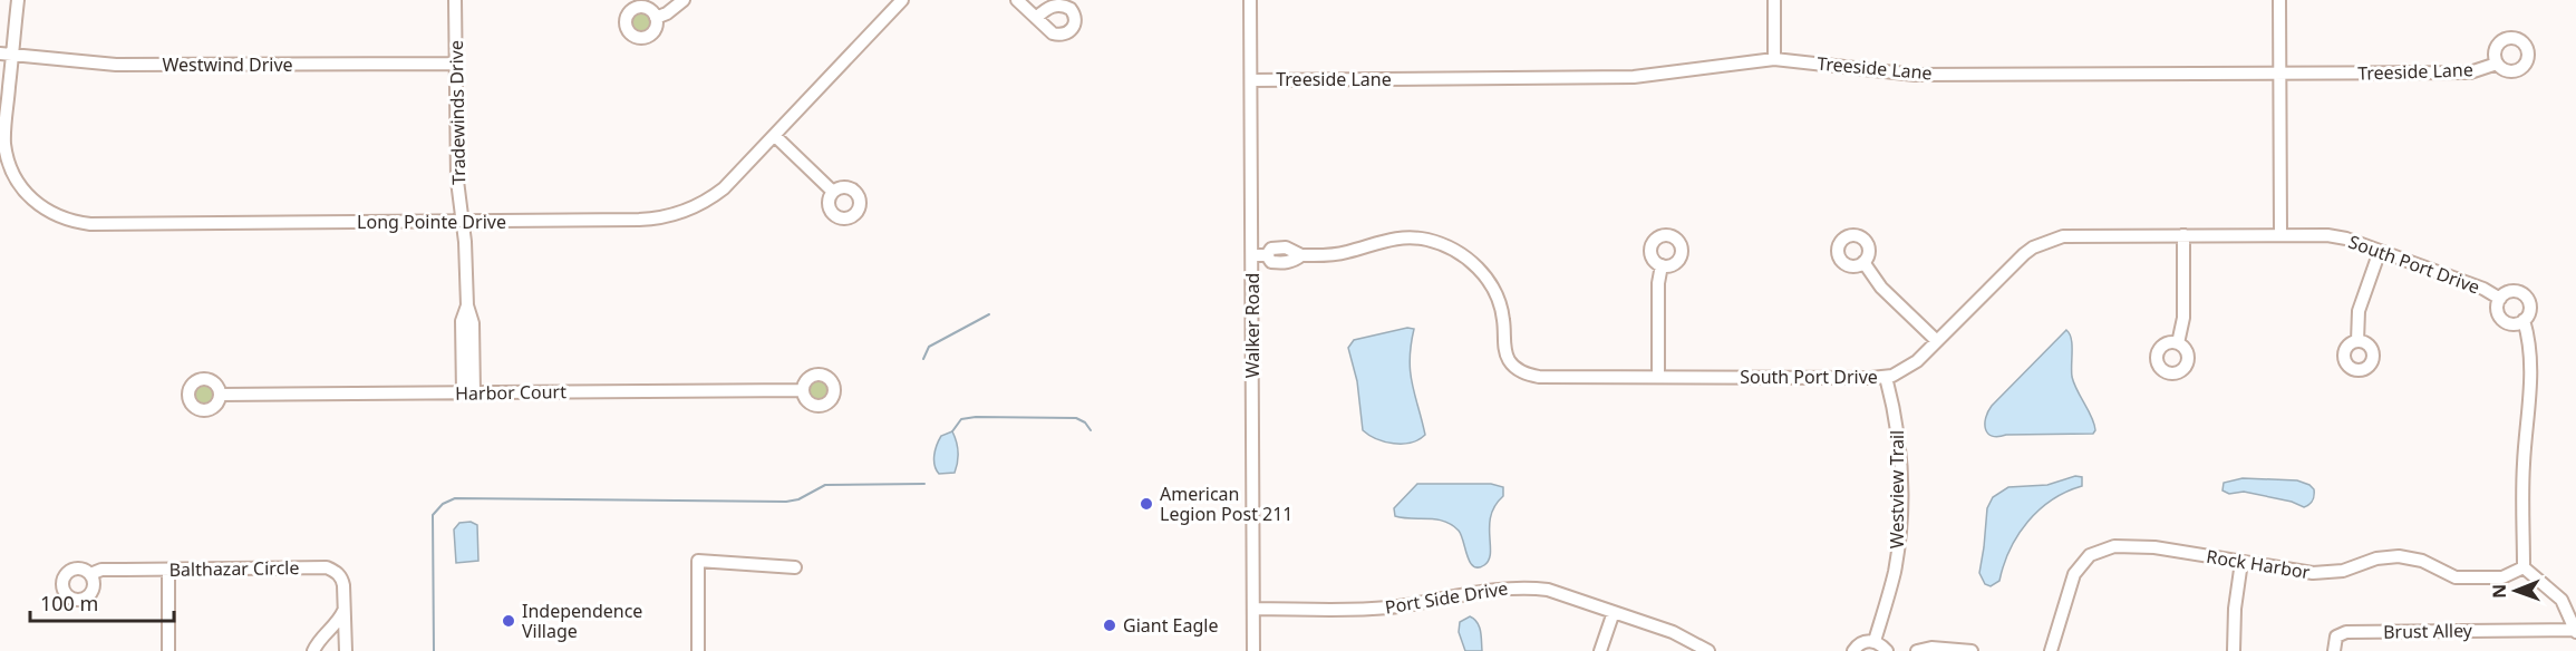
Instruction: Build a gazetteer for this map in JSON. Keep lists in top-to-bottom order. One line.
{"streets":{"street":["Westwind Drive","Treeside Lane","Tradewinds Drive","Long Pointe Drive","South Port Drive","Walker Road","Harbor Court","Westview Trail","Rock Harbor","Balthazar Circle","Port Side Drive","Brust Alley"]},"crossings":[["Westwind Drive","Tradewinds Drive"],["Westwind Drive","Long Pointe Drive"],["Treeside Lane","Walker Road"],["Tradewinds Drive","Long Pointe Drive"],["Tradewinds Drive","Harbor Court"],["South Port Drive","Walker Road"],["South Port Drive","Westview Trail"],["South Port Drive","Rock Harbor"],["Walker Road","Port Side Drive"]],"places":["American Legion Post 211","Independence Village","Giant Eagle"],"scale_bar":"100 m","north":"left"}
